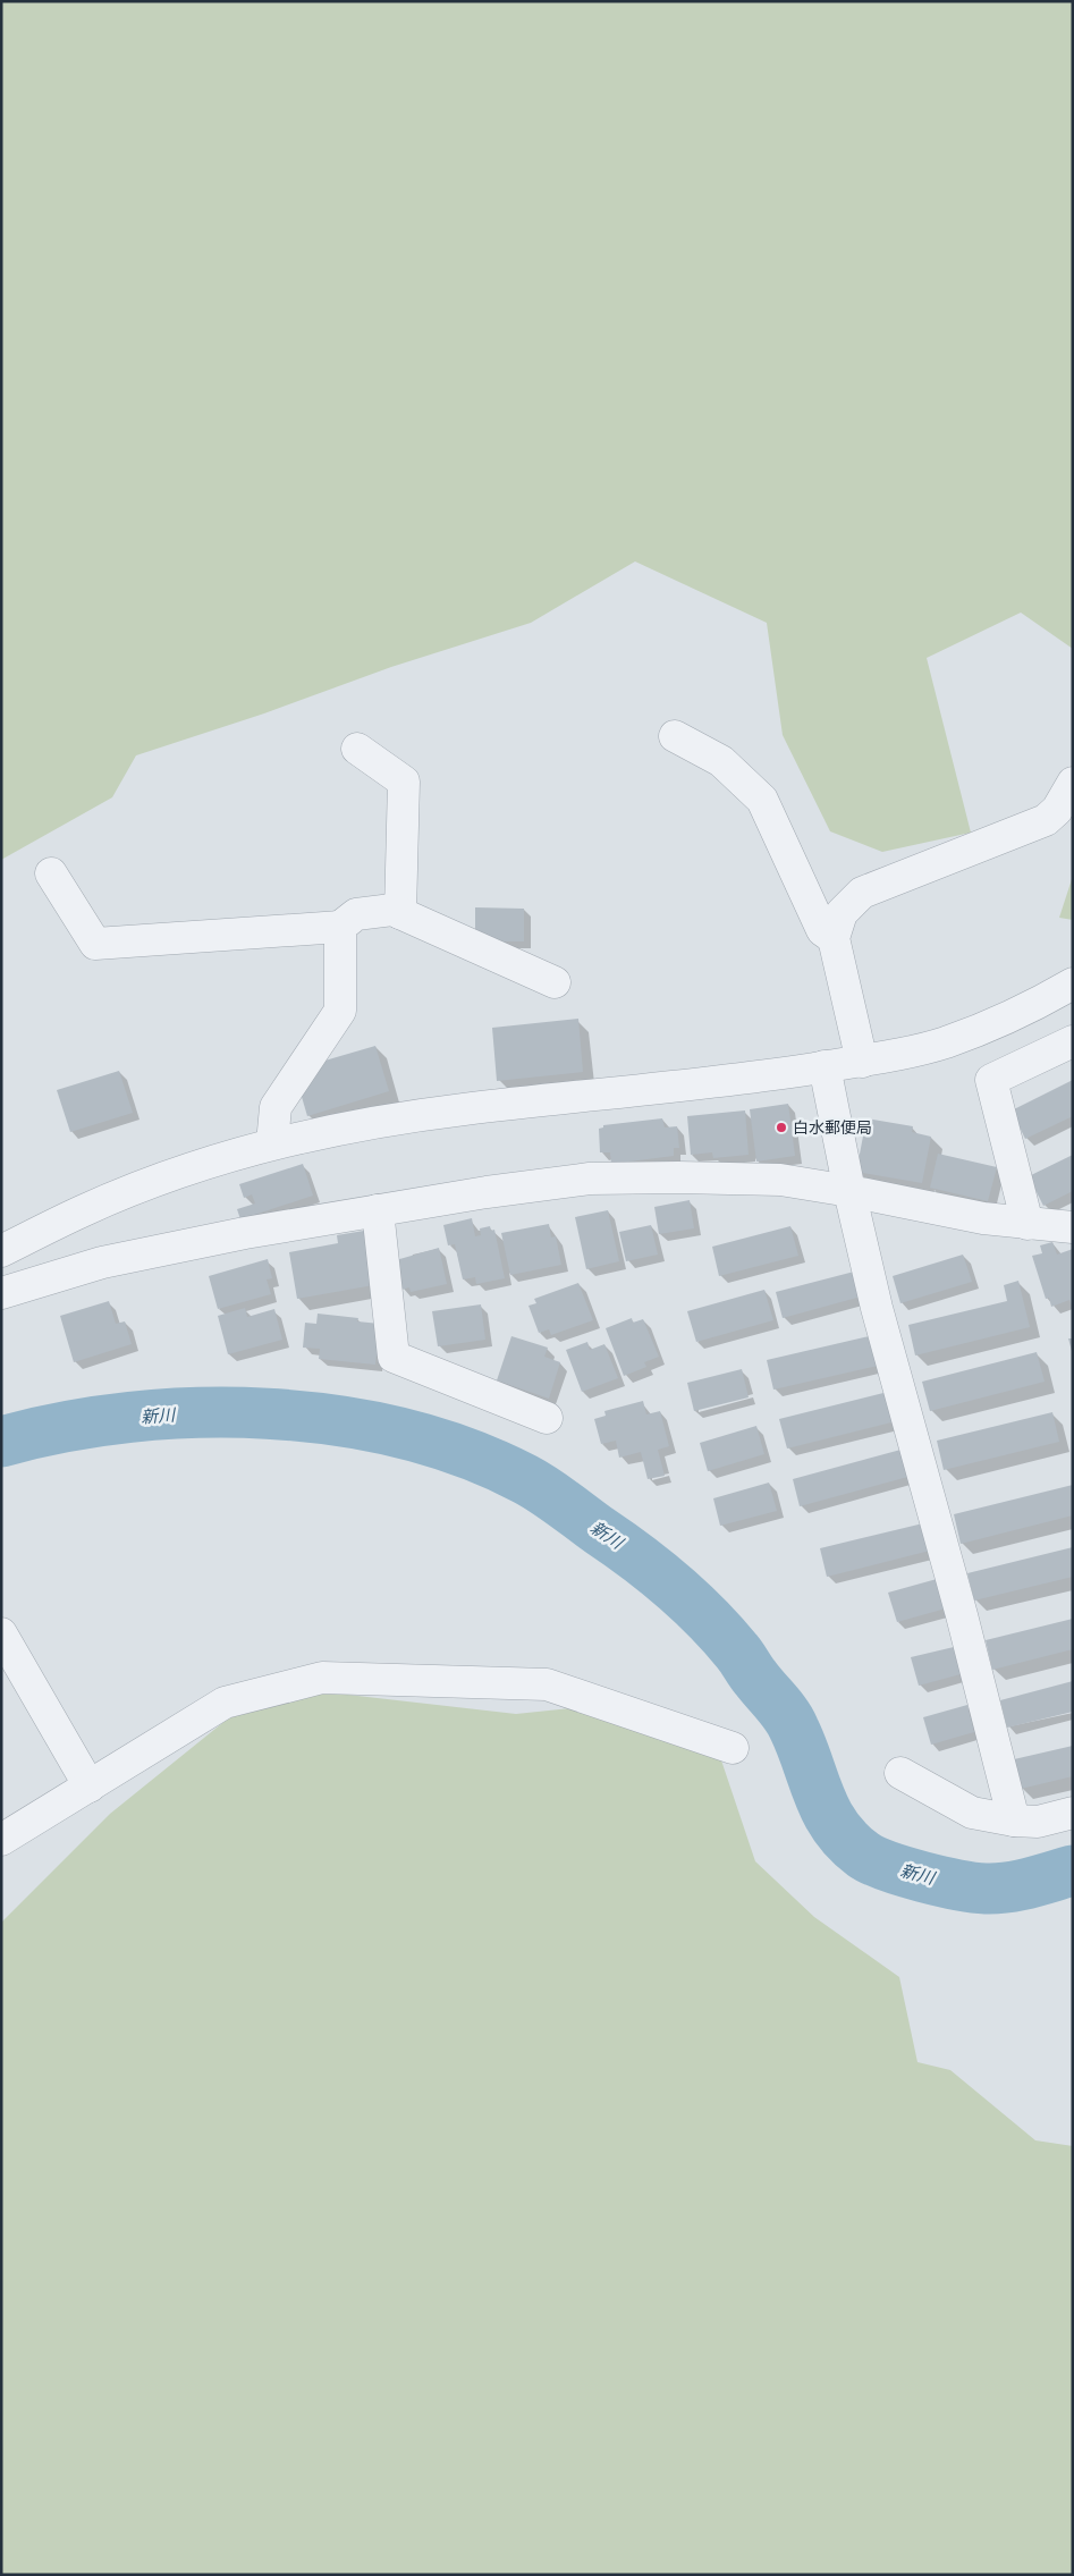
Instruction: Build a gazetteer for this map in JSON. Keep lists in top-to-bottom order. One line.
{"water":["新川"],"places":["白水郵便局"]}
